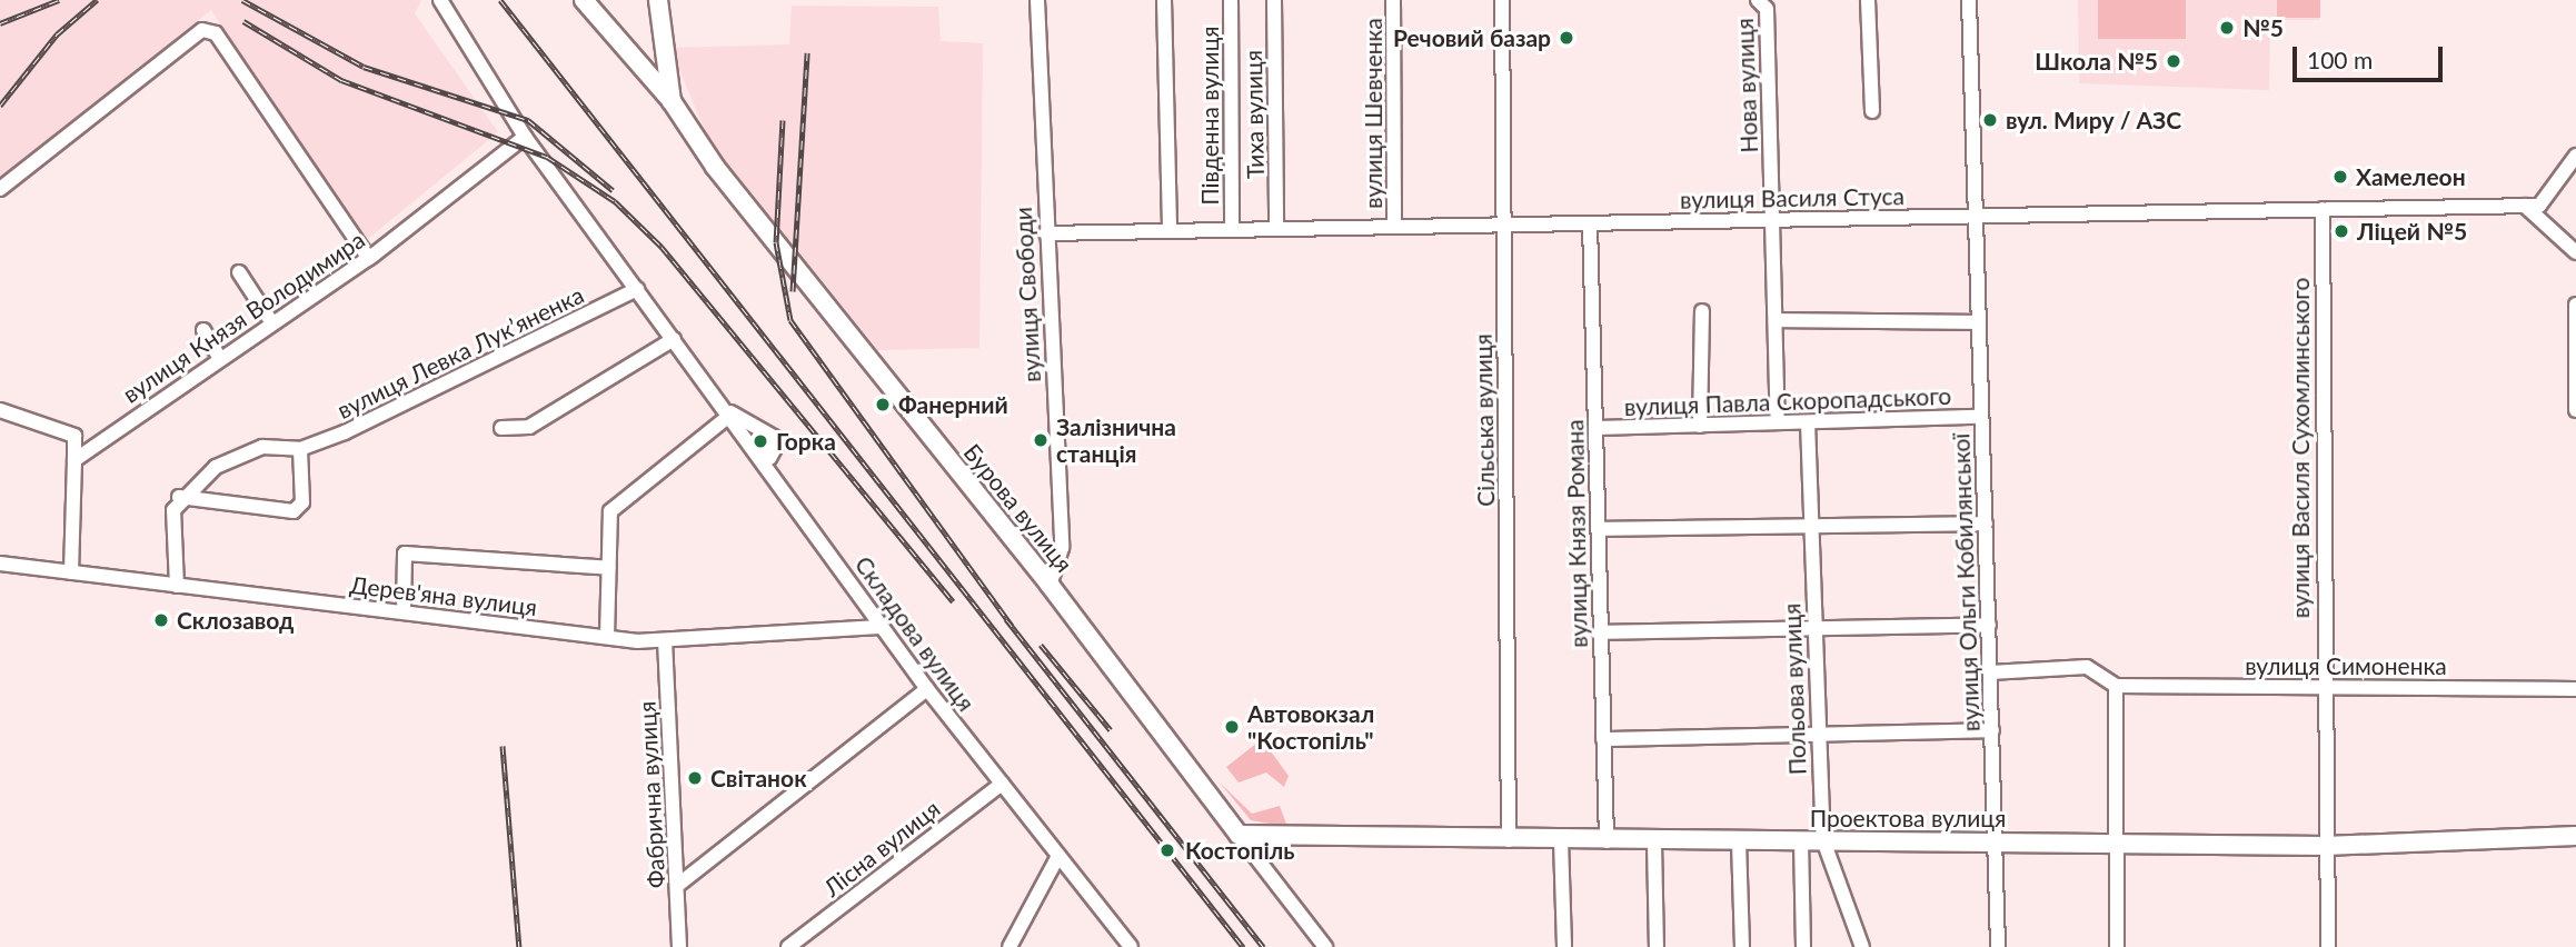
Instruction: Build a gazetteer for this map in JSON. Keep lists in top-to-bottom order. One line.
{"streets":{"main road":["Бурова вулиця","Проектова вулиця"],"street":["Нова вулиця","вулиця Шевченка","Тиха вулиця","Південна вулиця","вулиця Василя Стуса","вулиця Свободи","вулиця Князя Володимира","вулиця Левка Лукʼяненка","вулиця Павла Скоропадського","Сільська вулиця","вулиця Василя Сухомлинського","вулиця Князя Романа","вулиця Ольги Кобилянської","Дерев'яна вулиця","Складова вулиця","вулиця Симоненка","Польова вулиця","Фабрична вулиця","Лісна вулиця"]},"crossings":[["Нова вулиця","вулиця Василя Стуса"],["вулиця Шевченка","вулиця Василя Стуса"],["Тиха вулиця","вулиця Василя Стуса"],["Південна вулиця","вулиця Василя Стуса"],["вулиця Василя Стуса","вулиця Свободи"],["вулиця Василя Стуса","Сільська вулиця"],["вулиця Василя Стуса","вулиця Василя Сухомлинського"],["вулиця Василя Стуса","вулиця Князя Романа"],["вулиця Василя Стуса","вулиця Ольги Кобилянської"],["вулиця Свободи","Бурова вулиця"],["вулиця Князя Володимира","Складова вулиця"],["вулиця Левка Лукʼяненка","Складова вулиця"],["вулиця Павла Скоропадського","вулиця Князя Романа"],["вулиця Павла Скоропадського","вулиця Ольги Кобилянської"],["вулиця Павла Скоропадського","Польова вулиця"],["Сільська вулиця","Проектова вулиця"],["вулиця Василя Сухомлинського","вулиця Симоненка"],["вулиця Василя Сухомлинського","Проектова вулиця"],["Бурова вулиця","Проектова вулиця"],["вулиця Князя Романа","Проектова вулиця"],["вулиця Ольги Кобилянської","вулиця Симоненка"],["вулиця Ольги Кобилянської","Проектова вулиця"],["Дерев'яна вулиця","Складова вулиця"],["Дерев'яна вулиця","Фабрична вулиця"],["Складова вулиця","Лісна вулиця"],["Польова вулиця","Проектова вулиця"]],"places":["№5","Речовий базар","Школа №5","вул. Миру / АЗС","Хамелеон","Ліцей №5","Фанерний","Залізнична станція","Горка","Склозавод","Автовокзал \"Костопіль\"","Світанок","Костопіль"],"scale_bar":"100 m"}
